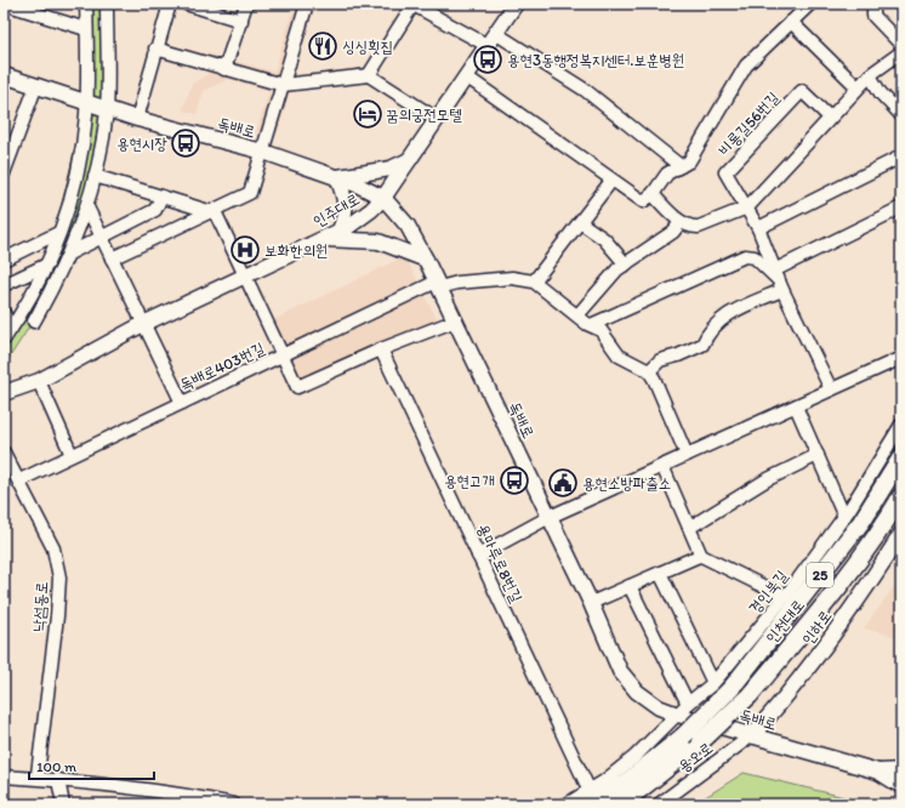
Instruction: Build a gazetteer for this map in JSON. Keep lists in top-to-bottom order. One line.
{"streets":{"highway":["25","인천대로"],"main road":["독배로","인주대로","인하로"],"street":["비룡길56번길","독배로403번길","용마루로8번길","경인북길","낙섬동로","용오로"]},"crossings":[["독배로","인주대로"],["독배로","독배로403번길"],["독배로","경인북길"],["독배로","인하로"],["독배로","용오로"],["독배로403번길","낙섬동로"],["용마루로8번길","경인북길"],["용마루로8번길","인천대로"],["경인북길","인천대로"],["인하로","용오로"]],"places":{"restaurant":["싱싱횟집"],"bus stop":["용현3동행정복지센터.보훈병원","용현시장","용현고개"],"hotel":["꿈의궁전모텔"],"hospital":["보화한의원"],"public building":["용현소방파출소"]},"scale_bar":"100 m"}
